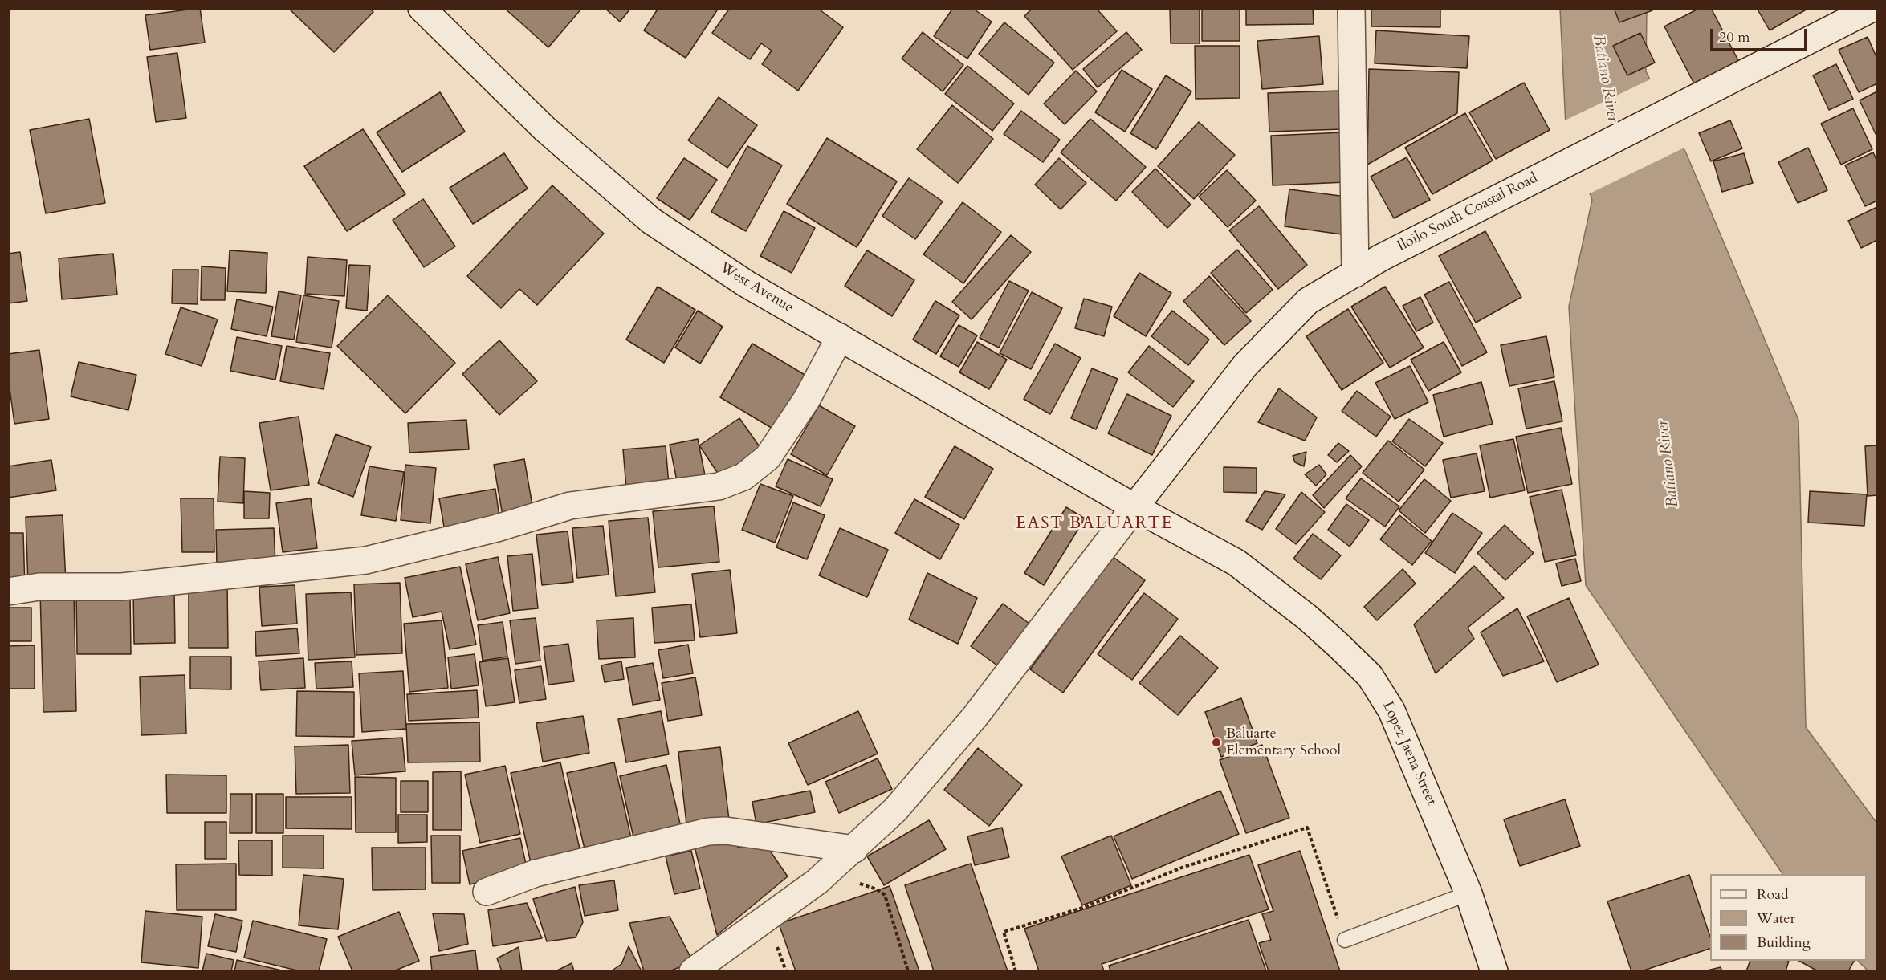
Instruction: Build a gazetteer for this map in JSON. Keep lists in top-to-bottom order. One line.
{"streets":{"street":["Iloilo South Coastal Road","West Avenue","Lopez Jaena Street"]},"crossings":[["Iloilo South Coastal Road","West Avenue"],["Iloilo South Coastal Road","Lopez Jaena Street"],["West Avenue","Lopez Jaena Street"]],"districts":["EAST BALUARTE"],"water":["Batiano River"],"places":["Baluarte Elementary School"],"legend":["Road","Water","Building"],"scale_bar":"20 m"}
